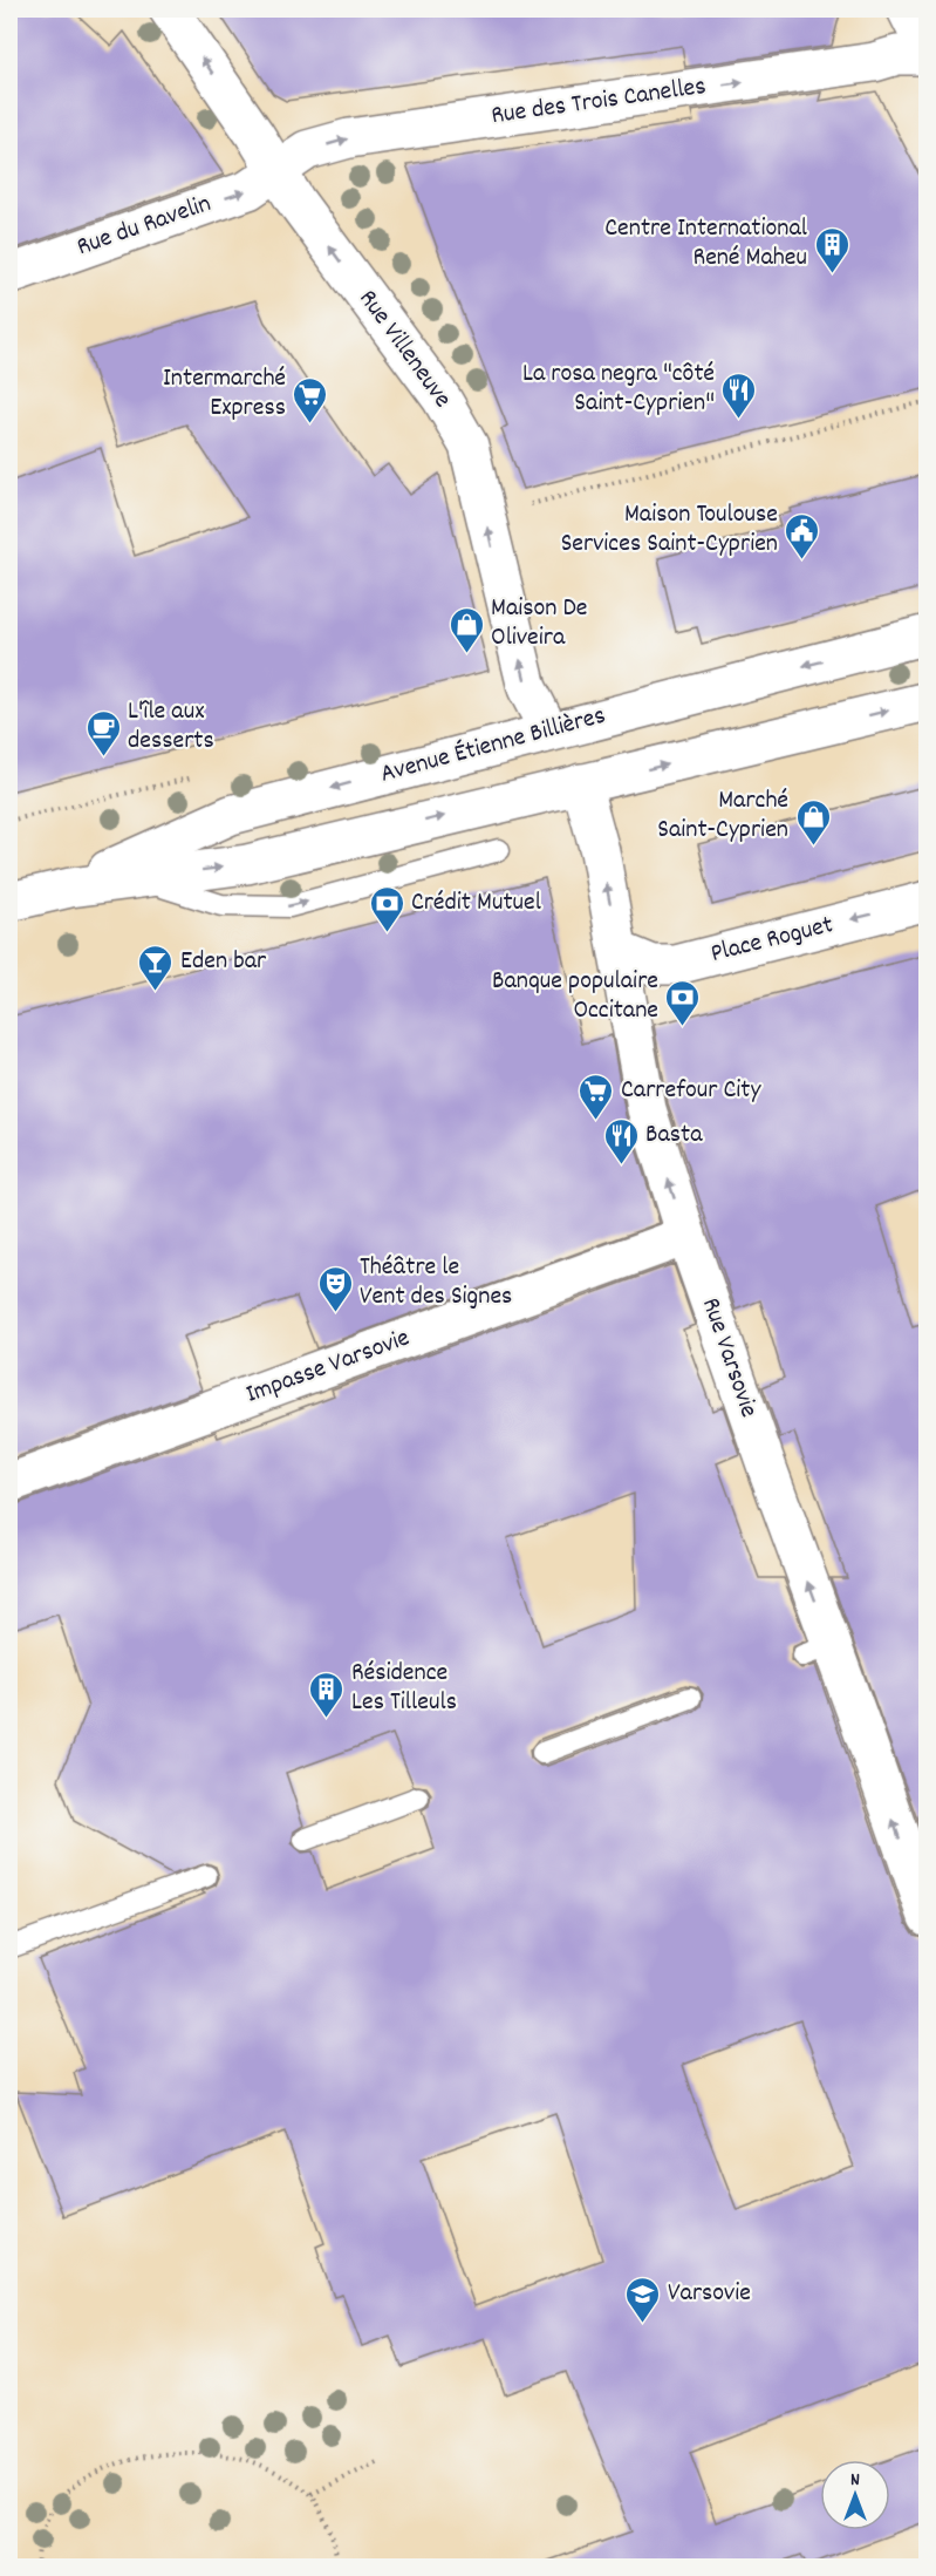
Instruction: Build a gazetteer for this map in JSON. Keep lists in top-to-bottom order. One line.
{"streets":{"street":["Rue des Trois Canelles","Rue du Ravelin","Rue Villeneuve","Avenue Étienne Billières","Place Roguet","Rue Varsovie","Impasse Varsovie"]},"crossings":[["Rue des Trois Canelles","Rue du Ravelin"],["Rue des Trois Canelles","Rue Villeneuve"],["Rue du Ravelin","Rue Villeneuve"],["Rue Villeneuve","Avenue Étienne Billières"],["Avenue Étienne Billières","Rue Varsovie"],["Place Roguet","Rue Varsovie"],["Rue Varsovie","Impasse Varsovie"]],"one_way":["Rue des Trois Canelles","Rue du Ravelin","Rue Villeneuve","Place Roguet","Rue Varsovie"],"places":{"building":["Centre International René Maheu","Résidence Les Tilleuls"],"restaurant":["La rosa negra \"côté Saint-Cyprien\"","Basta"],"supermarket":["Intermarché Express","Carrefour City"],"public building":["Maison Toulouse Services Saint-Cyprien"],"shop":["Maison De Oliveira","Marché Saint-Cyprien"],"cafe":["L'île aux desserts"],"bank":["Crédit Mutuel","Banque populaire Occitane"],"bar":["Eden bar"],"theatre":["Théâtre le Vent des Signes"],"school or university":["Varsovie"]},"north":"top"}
